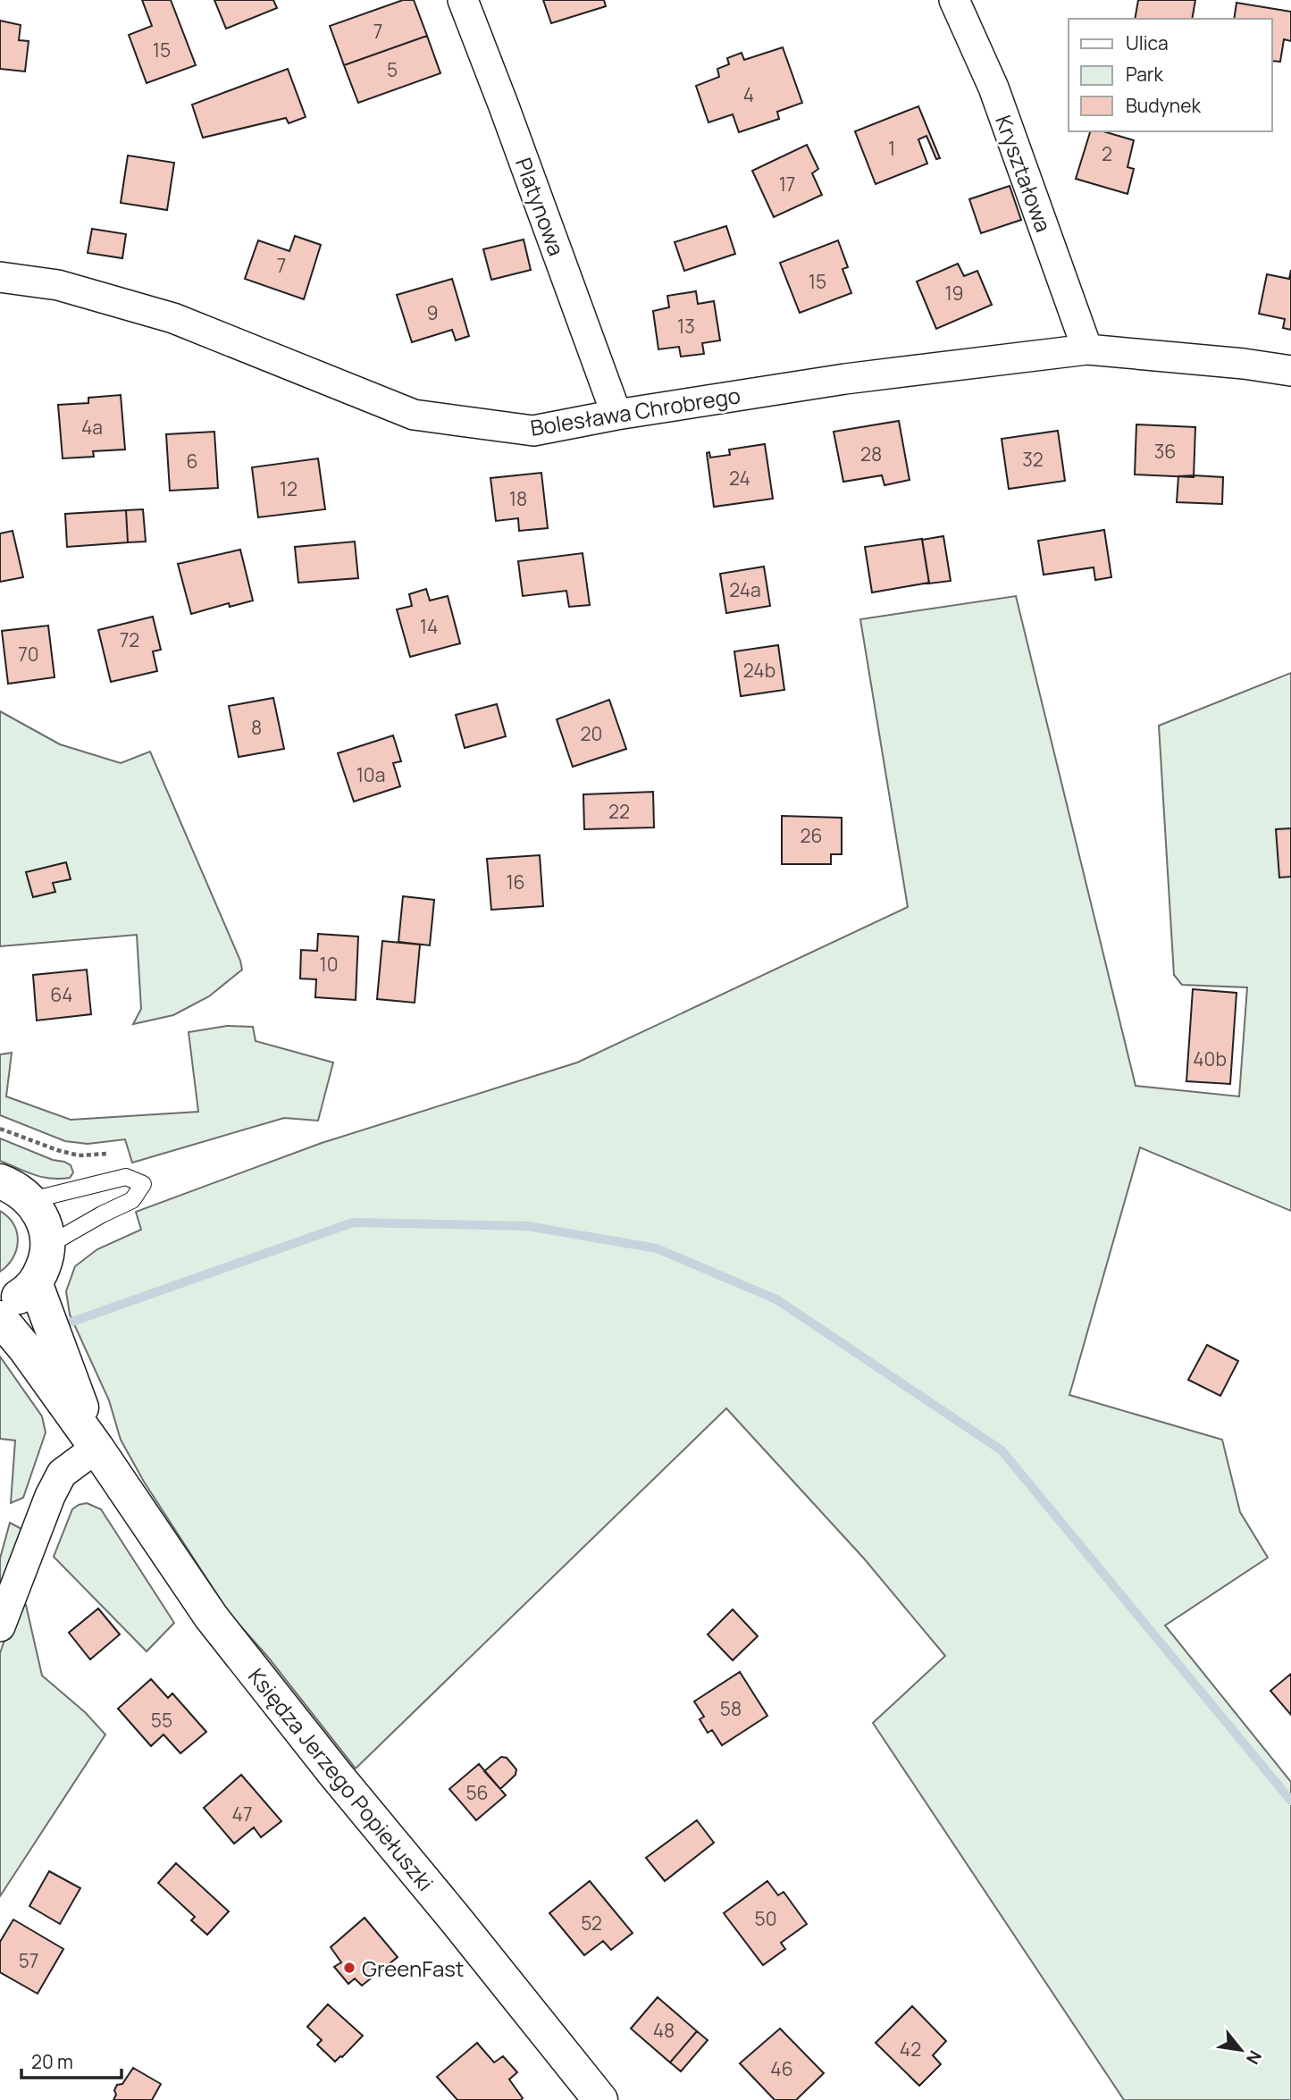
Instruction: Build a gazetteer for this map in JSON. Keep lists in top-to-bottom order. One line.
{"streets":{"street":["Kryształowa","Platynowa","Bolesława Chrobrego","Księdza Jerzego Popiełuszki"]},"crossings":[["Kryształowa","Bolesława Chrobrego"],["Platynowa","Bolesława Chrobrego"]],"places":["GreenFast"],"house_numbers":["7","15","5","4","1","2","17","7","15","19","9","13","4a","36","28","32","6","24","12","18","24a","14","72","70","24b","8","20","10a","22","26","16","10","64","40b","58","55","56","47","50","52","57","48","42","46"],"legend":["Ulica","Park","Budynek"],"scale_bar":"20 m","north":"bottom right"}
